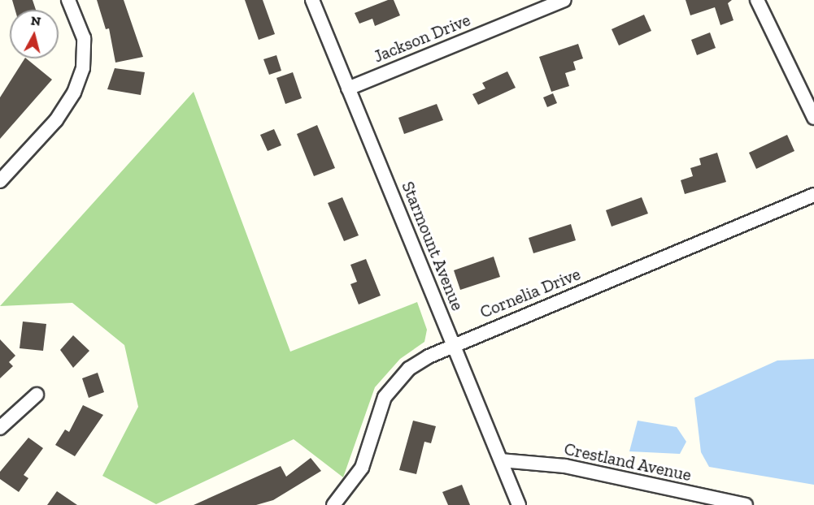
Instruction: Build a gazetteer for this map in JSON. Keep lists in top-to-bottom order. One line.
{"streets":{"street":["Jackson Drive","Starmount Avenue","Cornelia Drive","Crestland Avenue"]},"crossings":[["Jackson Drive","Starmount Avenue"],["Starmount Avenue","Cornelia Drive"],["Starmount Avenue","Crestland Avenue"]],"north":"top"}
